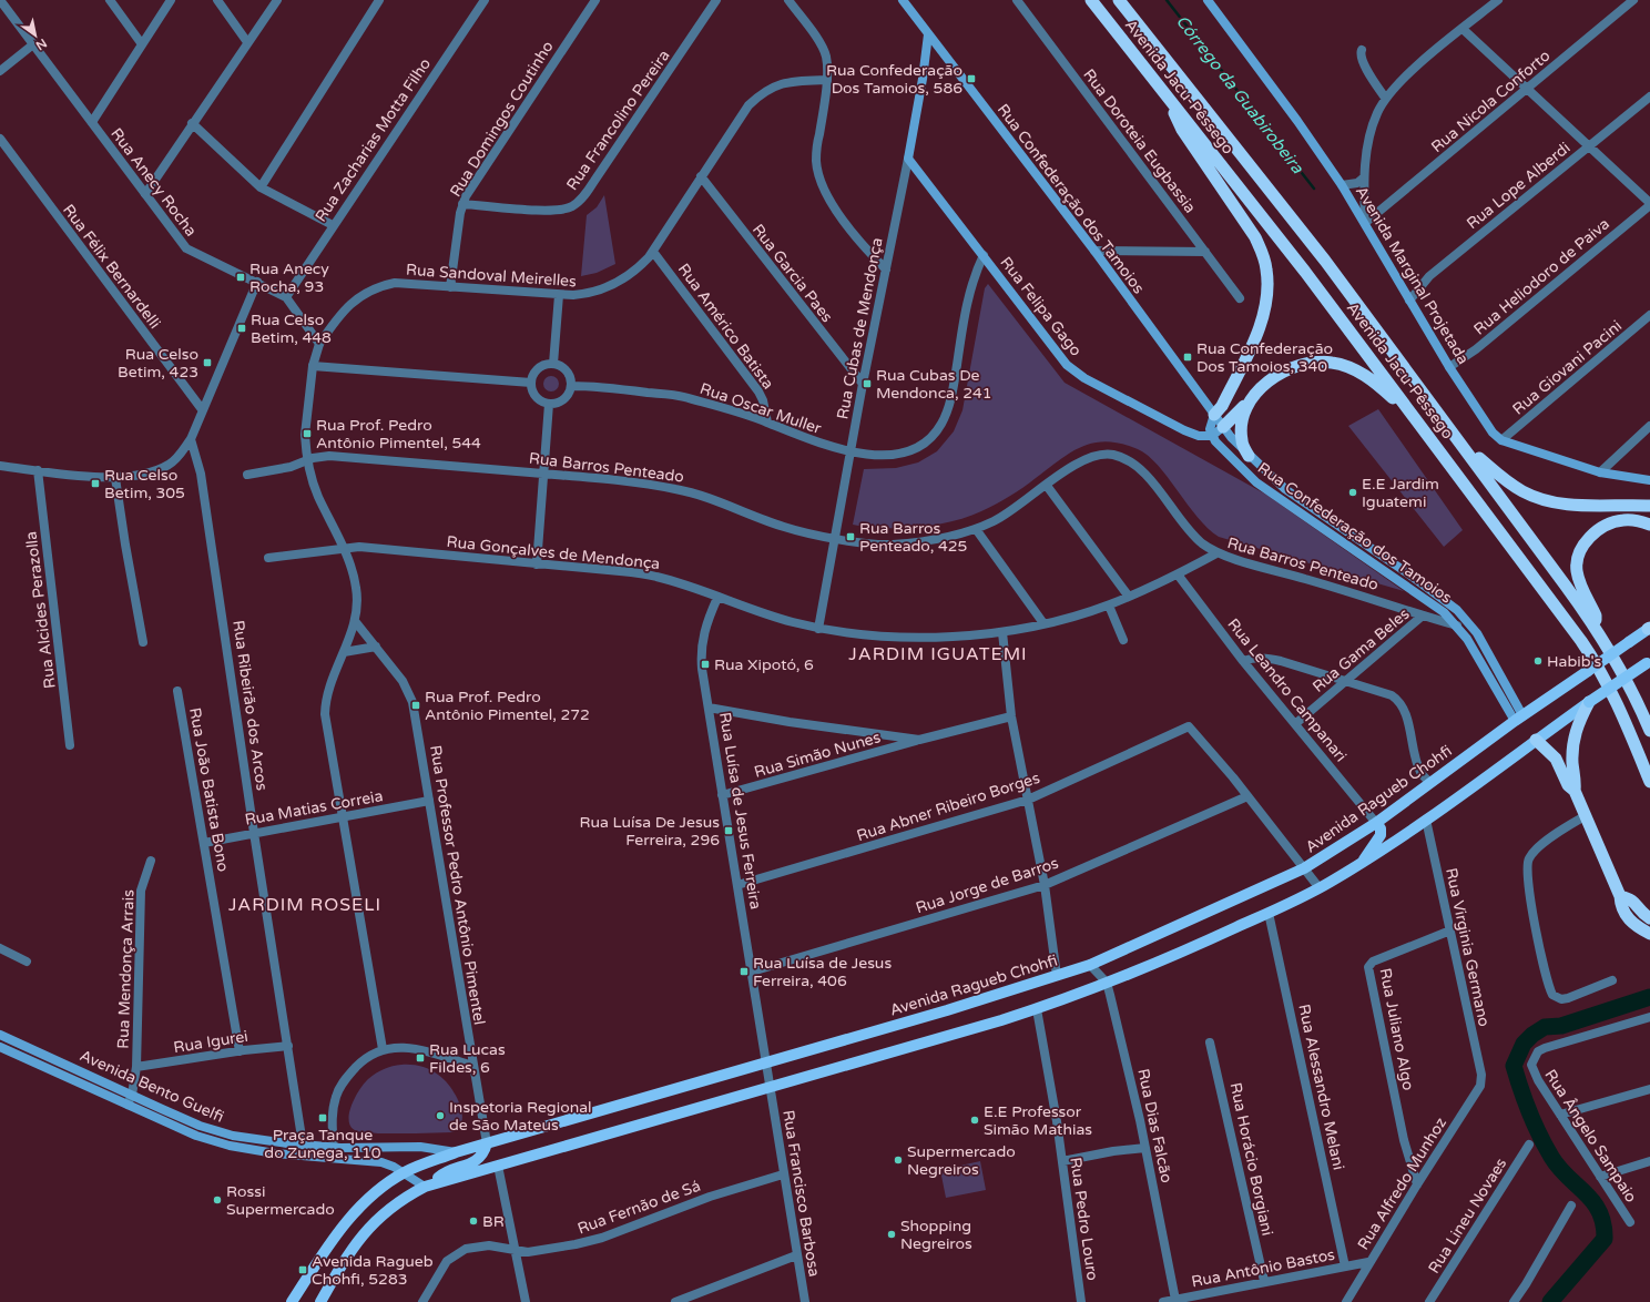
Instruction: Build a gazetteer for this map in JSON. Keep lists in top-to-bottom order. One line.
{"streets":{"highway":["Avenida Jacu-Pêssego"],"main road":["Rua Confederação dos Tamoios","Avenida Marginal Projetada","Rua Felipa Gago","Rua Cubas de Mendonça","Avenida Ragueb Chohfi","Avenida Bento Guelfi"],"street":["Rua Nicola Conforto","Rua Domingos Coutinho","Rua Francolino Pereira","Rua Zacharias Motta Filho","Rua Doroteia Eugbassia","Rua Anecy Rocha","Rua Lope Alberdi","Rua Félix Bernardelli","Rua Garcia Paes","Rua Sandoval Meirelles","Rua Heliodoro de Paiva","Rua Américo Batista","Rua Giovani Pacini","Rua Oscar Muller","Rua Barros Penteado","Rua Gonçalves de Mendonça","Rua Alcides Perazolla","Rua Gama Beles","Rua Leandro Campanari","Rua Ribeirão dos Arcos","Rua Simão Nunes","Rua João Batista Bono","Rua Abner Ribeiro Borges","Rua Matias Correia","Rua Luísa de Jesus Ferreira","Rua Professor Pedro Antônio Pimentel","Rua Jorge de Barros","Rua Virginia Germano","Rua Mendonça Arrais","Rua Juliano Algo","Rua Igurei","Rua Alessandro Melani","Rua Dias Falcão","Rua Ângelo Sampaio","Rua Horácio Borgiani","Rua Alfredo Munhoz","Rua Francisco Barbosa","Rua Fernão de Sá","Rua Lineu Novaes","Rua Pedro Louro","Rua Antônio Bastos"]},"crossings":[["Rua Nicola Conforto","Avenida Marginal Projetada"],["Rua Domingos Coutinho","Rua Francolino Pereira"],["Rua Domingos Coutinho","Rua Sandoval Meirelles"],["Rua Zacharias Motta Filho","Rua Anecy Rocha"],["Rua Anecy Rocha","Rua Sandoval Meirelles"],["Rua Lope Alberdi","Avenida Marginal Projetada"],["Rua Confederação dos Tamoios","Rua Felipa Gago"],["Rua Confederação dos Tamoios","Rua Cubas de Mendonça"],["Rua Confederação dos Tamoios","Rua Barros Penteado"],["Rua Confederação dos Tamoios","Avenida Ragueb Chohfi"],["Rua Garcia Paes","Rua Sandoval Meirelles"],["Rua Garcia Paes","Rua Cubas de Mendonça"],["Rua Sandoval Meirelles","Rua Américo Batista"],["Avenida Marginal Projetada","Rua Heliodoro de Paiva"],["Avenida Marginal Projetada","Rua Giovani Pacini"],["Rua Felipa Gago","Rua Cubas de Mendonça"],["Rua Felipa Gago","Rua Oscar Muller"],["Rua Américo Batista","Rua Oscar Muller"],["Rua Cubas de Mendonça","Rua Oscar Muller"],["Rua Cubas de Mendonça","Rua Barros Penteado"],["Rua Cubas de Mendonça","Rua Gonçalves de Mendonça"],["Rua Barros Penteado","Rua Gonçalves de Mendonça"],["Rua Barros Penteado","Rua Gama Beles"],["Rua Gonçalves de Mendonça","Rua Leandro Campanari"],["Rua Gama Beles","Rua Leandro Campanari"],["Rua Leandro Campanari","Avenida Ragueb Chohfi"],["Rua Ribeirão dos Arcos","Rua Matias Correia"],["Rua Ribeirão dos Arcos","Rua Igurei"],["Rua Ribeirão dos Arcos","Avenida Bento Guelfi"],["Rua Simão Nunes","Rua Luísa de Jesus Ferreira"],["Rua João Batista Bono","Rua Matias Correia"],["Rua João Batista Bono","Rua Igurei"],["Avenida Ragueb Chohfi","Rua Abner Ribeiro Borges"],["Avenida Ragueb Chohfi","Rua Luísa de Jesus Ferreira"],["Avenida Ragueb Chohfi","Rua Professor Pedro Antônio Pimentel"],["Avenida Ragueb Chohfi","Avenida Bento Guelfi"],["Avenida Ragueb Chohfi","Rua Dias Falcão"],["Rua Abner Ribeiro Borges","Rua Luísa de Jesus Ferreira"],["Rua Abner Ribeiro Borges","Rua Jorge de Barros"],["Rua Matias Correia","Rua Professor Pedro Antônio Pimentel"],["Rua Luísa de Jesus Ferreira","Rua Jorge de Barros"],["Rua Luísa de Jesus Ferreira","Rua Francisco Barbosa"],["Rua Virginia Germano","Rua Juliano Algo"],["Rua Virginia Germano","Rua Alfredo Munhoz"],["Rua Mendonça Arrais","Rua Igurei"],["Rua Mendonça Arrais","Avenida Bento Guelfi"],["Rua Juliano Algo","Rua Alfredo Munhoz"],["Rua Alessandro Melani","Rua Antônio Bastos"],["Rua Dias Falcão","Rua Antônio Bastos"],["Rua Horácio Borgiani","Rua Antônio Bastos"],["Rua Alfredo Munhoz","Rua Antônio Bastos"],["Rua Francisco Barbosa","Rua Fernão de Sá"]],"districts":["JARDIM IGUATEMI","JARDIM ROSELI"],"water":["Córrego da Guabirobeira"],"places":{"transit":["Rua Confederação Dos Tamoios, 586","Rua Anecy Rocha, 93","Rua Celso Betim, 448","Rua Confederação Dos Tamoios, 340","Rua Celso Betim, 423","Rua Cubas De Mendonca, 241","Rua Prof. Pedro Antônio Pimentel, 544","Rua Celso Betim, 305","Rua Barros Penteado, 425","Rua Xipotó, 6","Rua Prof. Pedro Antônio Pimentel, 272","Rua Luísa De Jesus Ferreira, 296","Rua Luísa de Jesus Ferreira, 406","Rua Lucas Fildes, 6","Praça Tanque do Zunega, 110","Avenida Ragueb Chohfi, 5283"],"other":["E.E Jardim Iguatemi","Habib's","Inspetoria Regional de São Mateus","E.E Professor Simão Mathias","Supermercado Negreiros","Rossi Supermercado","BR","Shopping Negreiros"]},"north":"bottom right"}
